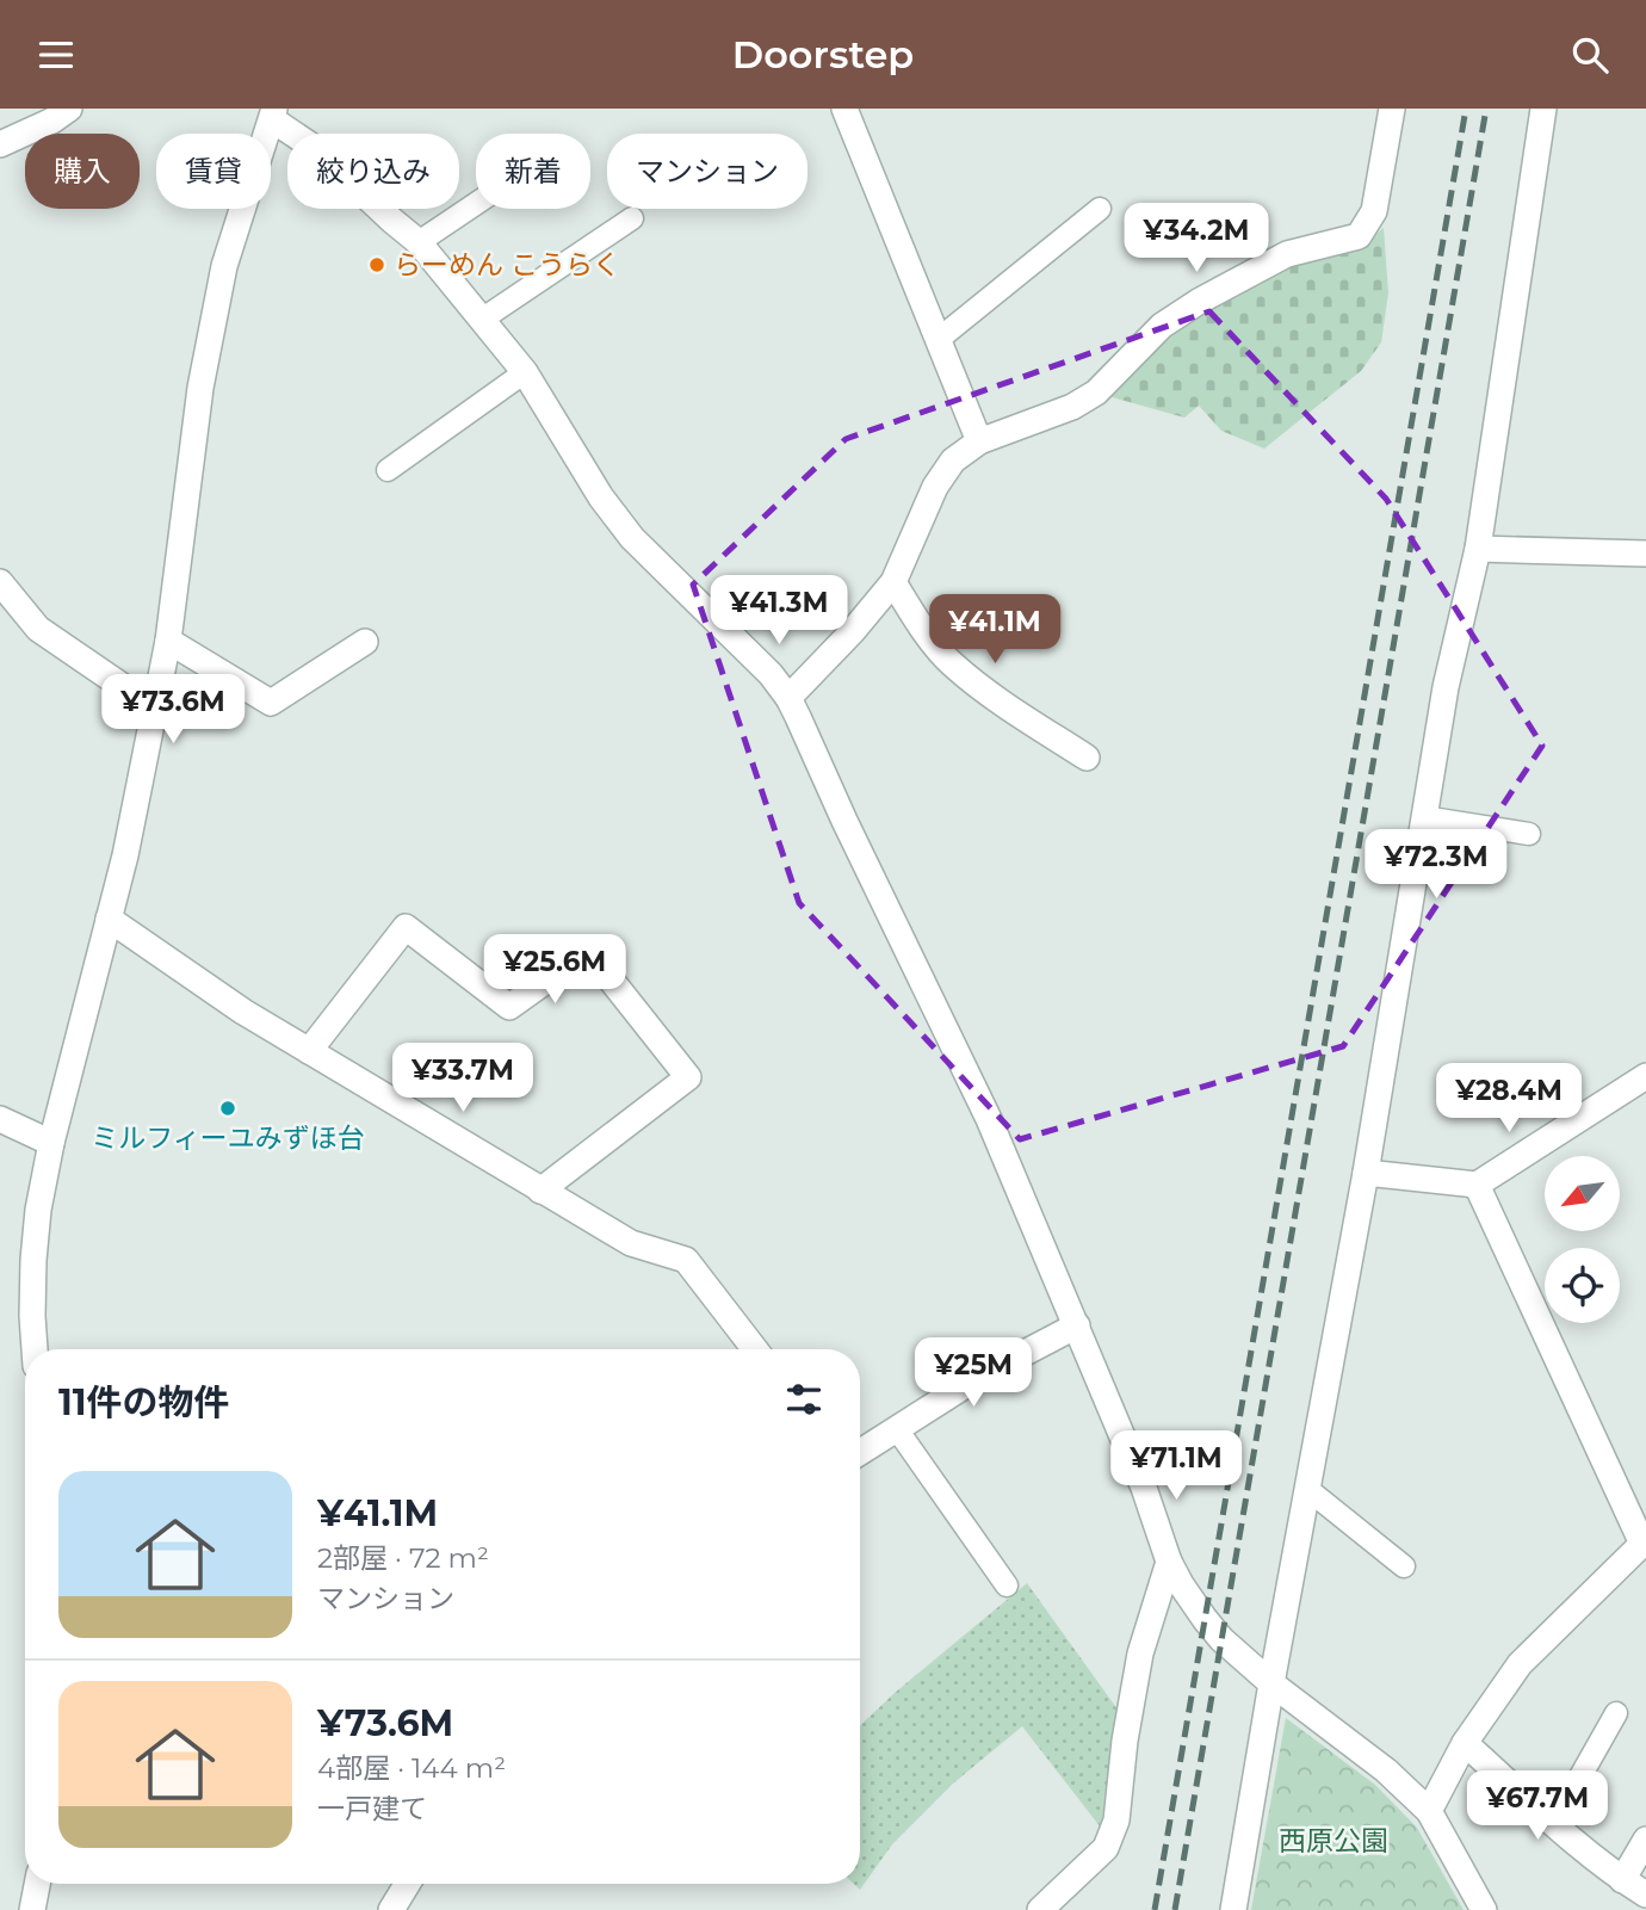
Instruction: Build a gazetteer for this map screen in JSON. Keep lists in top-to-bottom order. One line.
{"parks":["西原公園"],"places":["らーめん こうらく","ミルフィーユみずほ台"],"north":"bottom left","page":{"header":"Doorstep","chip":["購入","賃貸","絞り込み","新着","マンション"],"price":["¥34.2M","¥41.3M","¥41.1M","¥73.6M","¥72.3M","¥25.6M","¥33.7M","¥28.4M","¥25M","¥71.1M","¥67.7M"],"heading":"11件の物件","list":[{"name":"¥41.1M","note":"2部屋 · 72 m² · マンション"},{"name":"¥73.6M","note":"4部屋 · 144 m² · 一戸建て"}]}}
